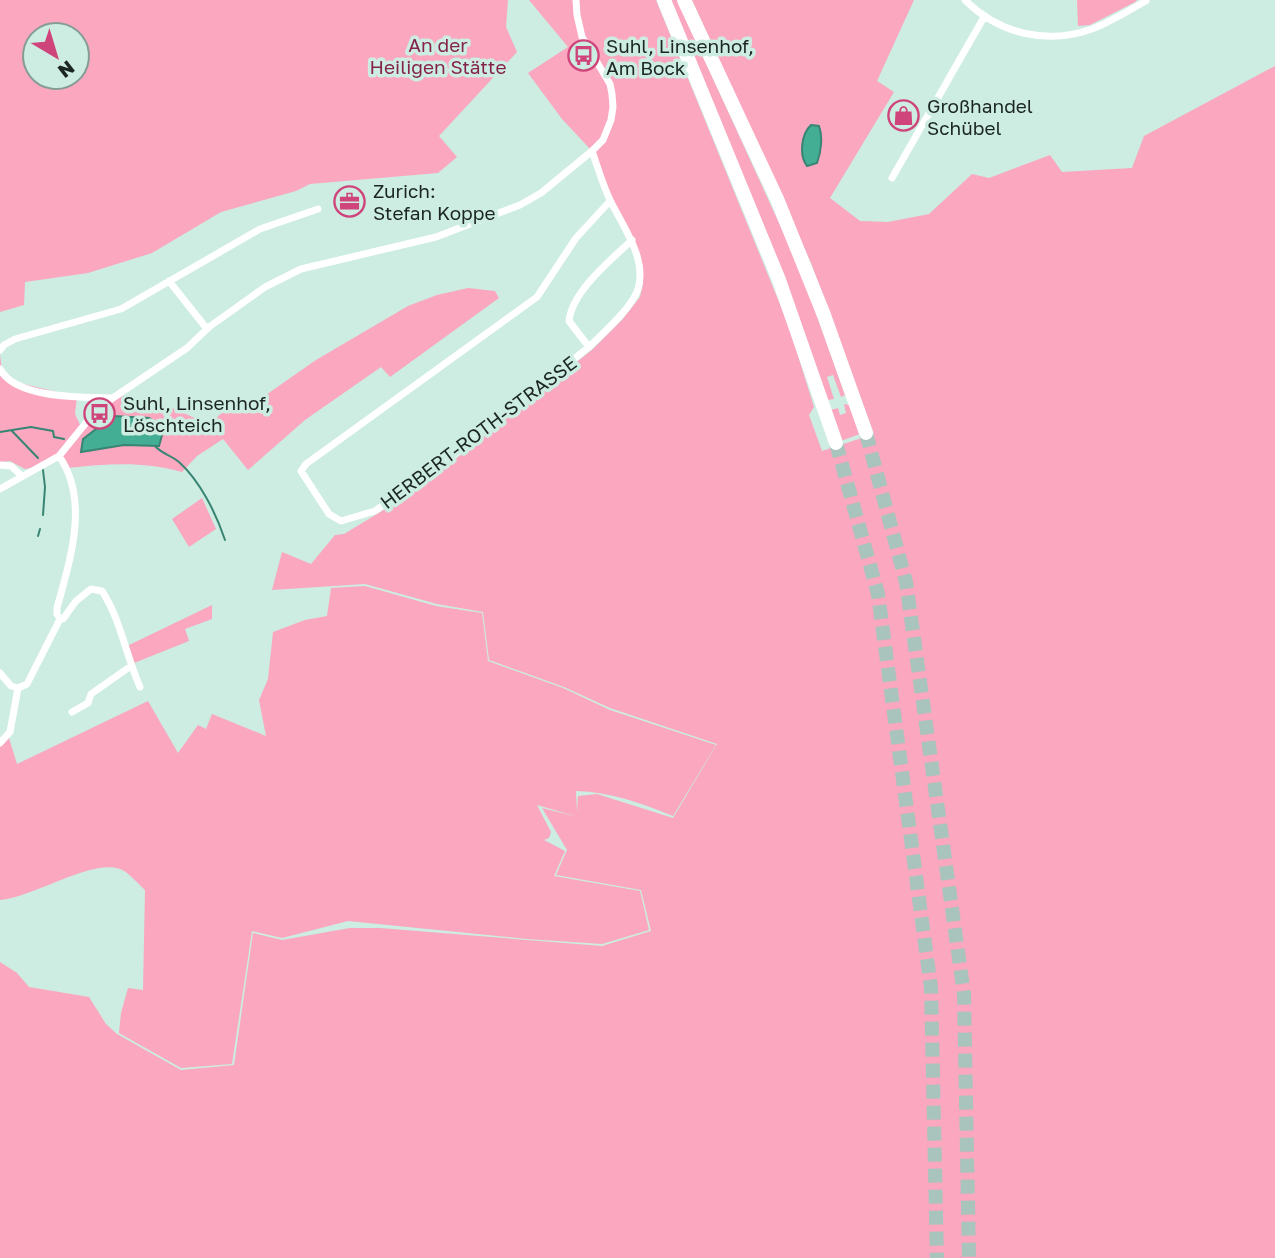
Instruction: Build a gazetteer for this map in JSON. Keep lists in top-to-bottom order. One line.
{"streets":{"street":["HERBERT-ROTH-STRASSE"]},"parks":["An der Heiligen Stätte"],"places":{"bus stop":["Suhl, Linsenhof, Am Bock","Suhl, Linsenhof, Löschteich"],"shop":["Großhandel Schübel"],"office":["Zurich: Stefan Koppe"]},"north":"bottom right"}
